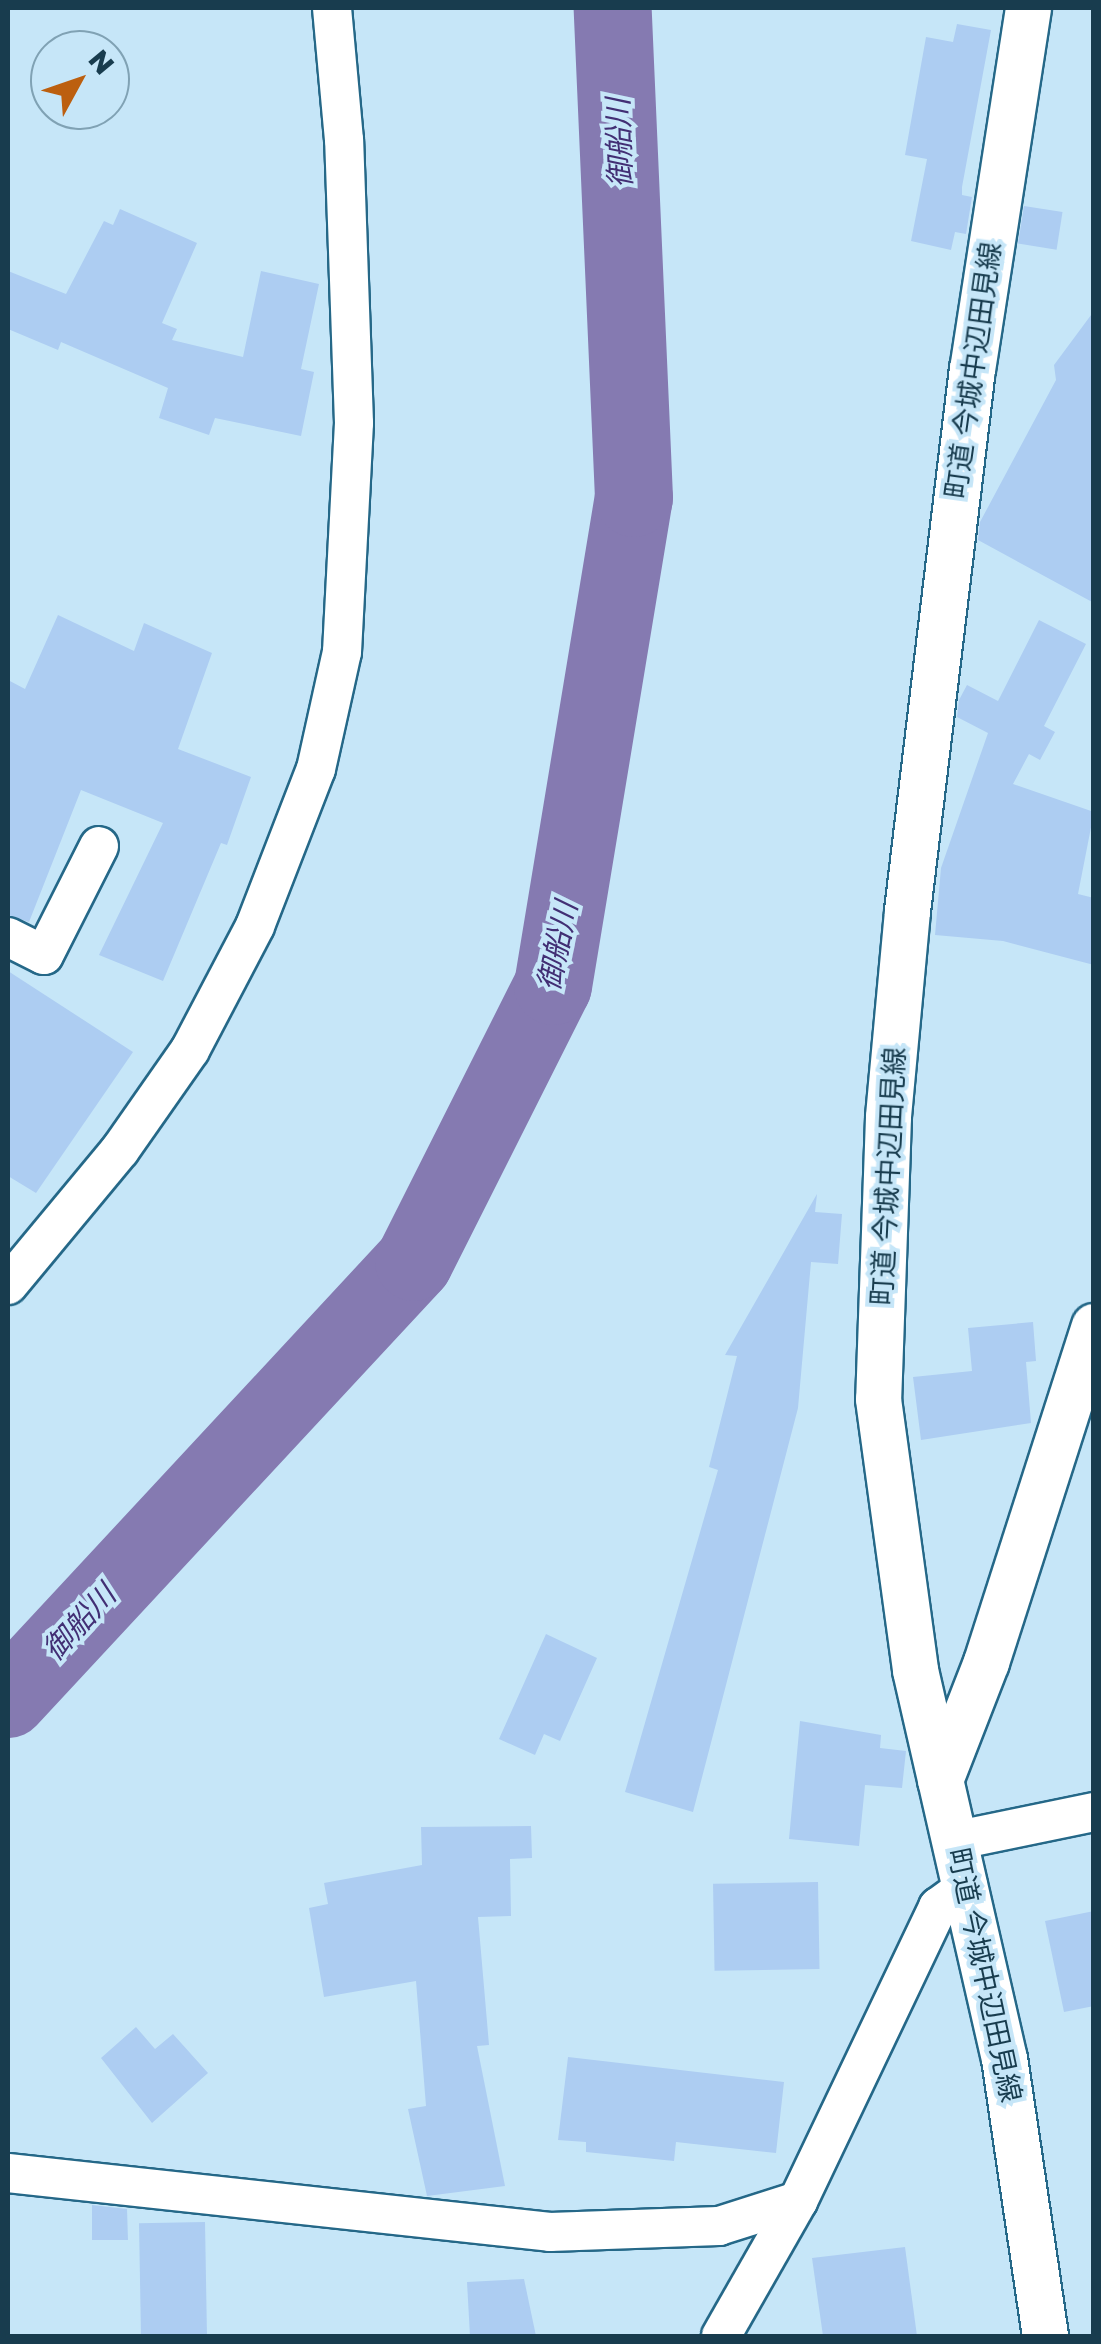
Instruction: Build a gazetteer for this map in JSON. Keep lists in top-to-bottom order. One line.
{"streets":{"street":["町道 今城中辺田見線"]},"water":["御船川"],"north":"top right"}
